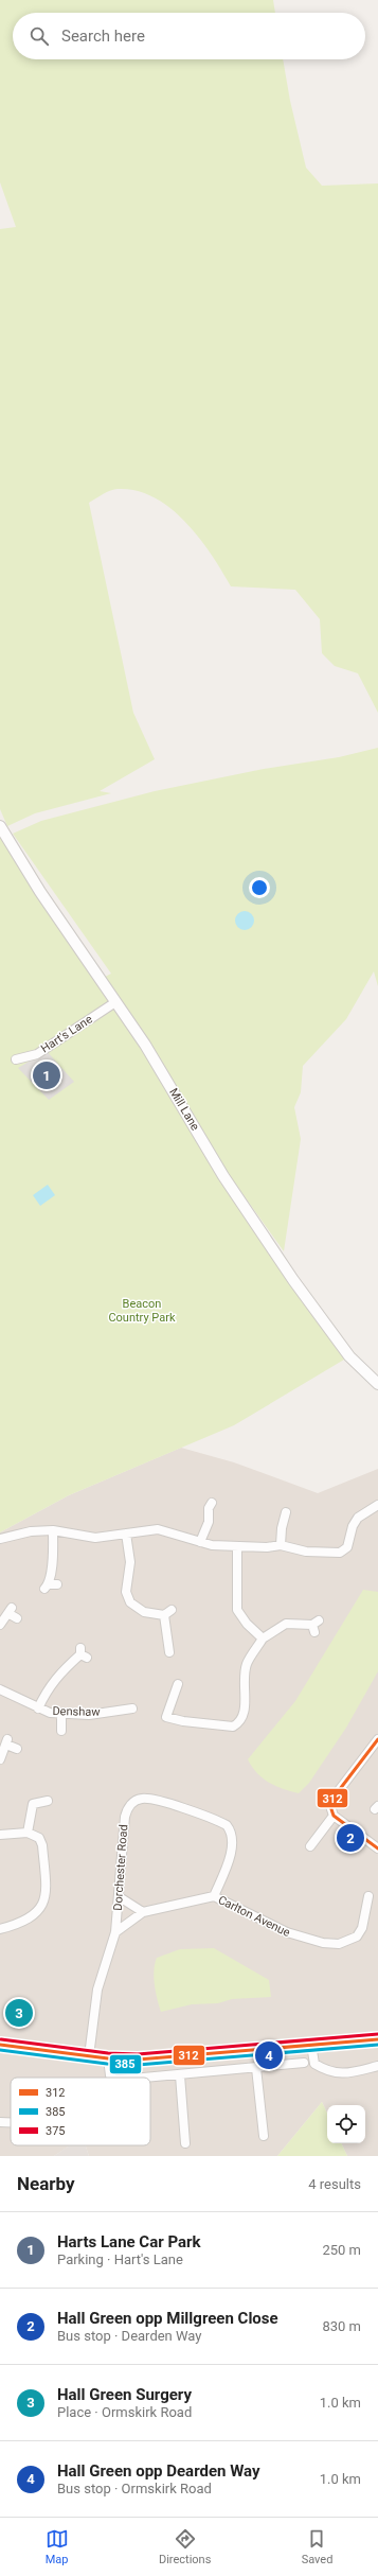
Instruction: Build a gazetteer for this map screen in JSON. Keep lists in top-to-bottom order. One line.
{"streets":{"street":["Hart's Lane","Mill Lane","Denshaw","Dorchester Road","Carlton Avenue"]},"crossings":[["Hart's Lane","Mill Lane"],["Dorchester Road","Carlton Avenue"]],"parks":["Beacon Country Park"],"lines":["transit line 312","transit line 375","transit line 385"],"legend":["312","385","375"],"page":{"search":"Search here","pins":["1","2","3","4"],"heading":["Nearby","4 results"],"list":[{"mark":"1","name":"Harts Lane Car Park","note":"Parking · Hart's Lane","value":"250 m"},{"mark":"2","name":"Hall Green opp Millgreen Close","note":"Bus stop · Dearden Way","value":"830 m"},{"mark":"3","name":"Hall Green Surgery","note":"Place · Ormskirk Road","value":"1.0 km"},{"mark":"4","name":"Hall Green opp Dearden Way","note":"Bus stop · Ormskirk Road","value":"1.0 km"}],"nav":["Map","Directions","Saved"]}}
